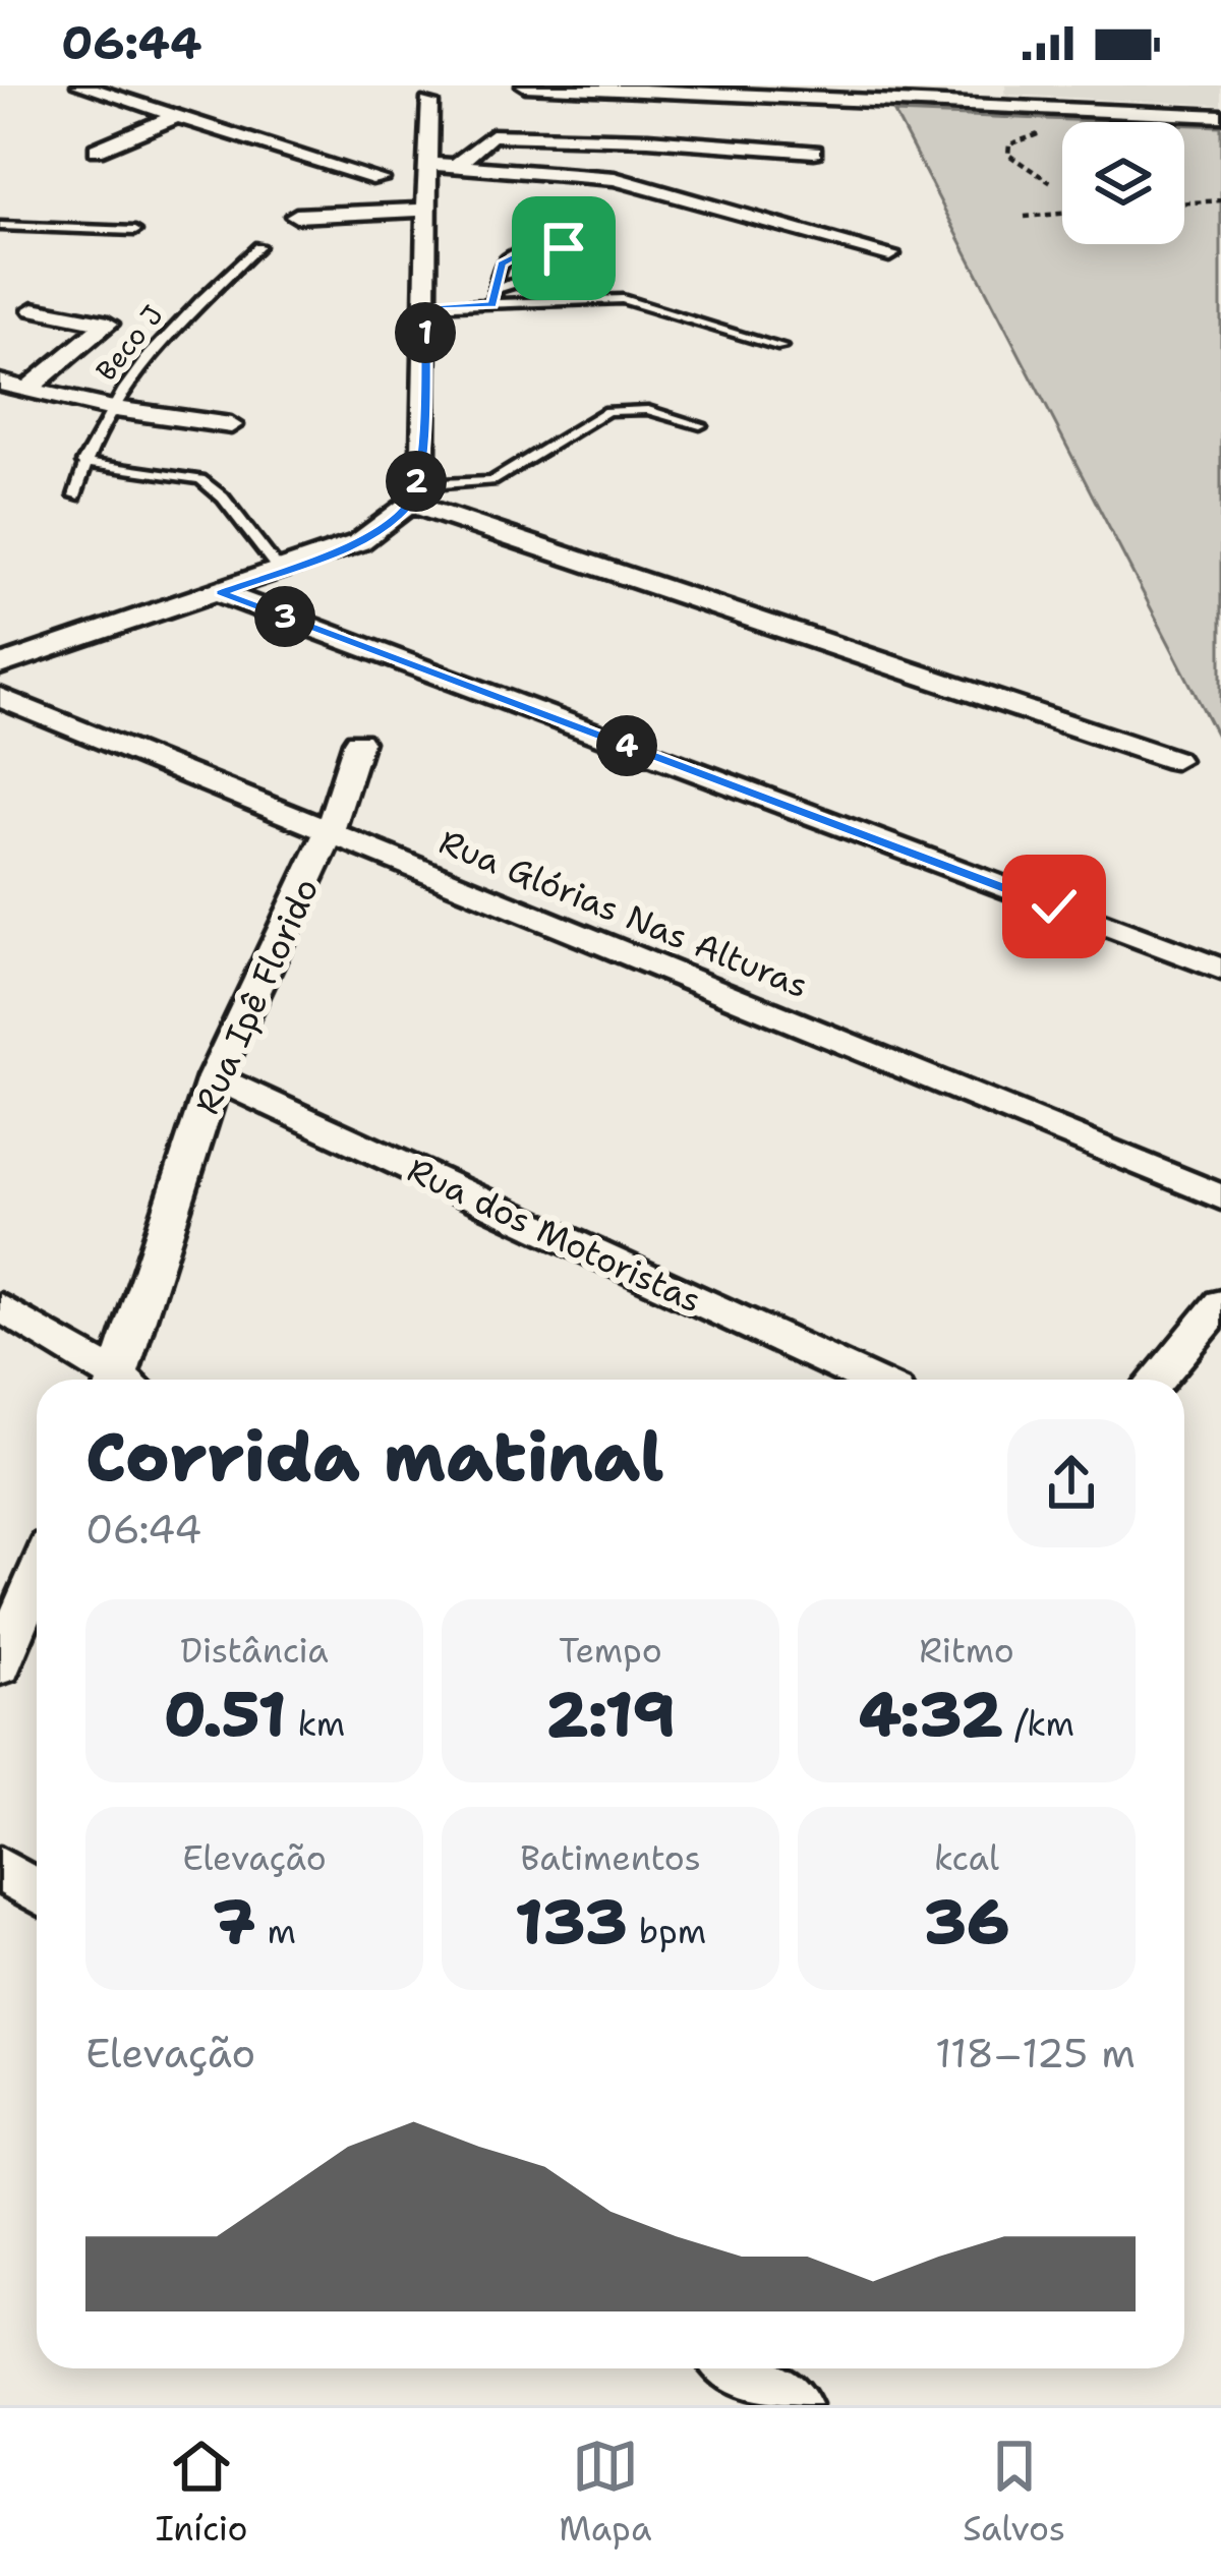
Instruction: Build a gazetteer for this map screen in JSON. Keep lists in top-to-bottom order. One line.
{"streets":{"street":["Rua Glórias Nas Alturas","Rua Ipê Florido","Rua dos Motoristas"],"lane":["Beco J"]},"crossings":[["Rua Glórias Nas Alturas","Rua Ipê Florido"],["Rua Ipê Florido","Rua dos Motoristas"]],"page":{"status":"06:44","pins":["1","2","3","4"],"heading":["Corrida matinal","06:44"],"stats":[["Distância","0.51 km"],["Tempo","2:19"],["Ritmo","4:32 /km"],["Elevação","7 m"],["Batimentos","133 bpm"],["kcal","36"]],"chart":["Elevação","118–125 m"],"tabs":["Início","Mapa","Salvos"]}}
